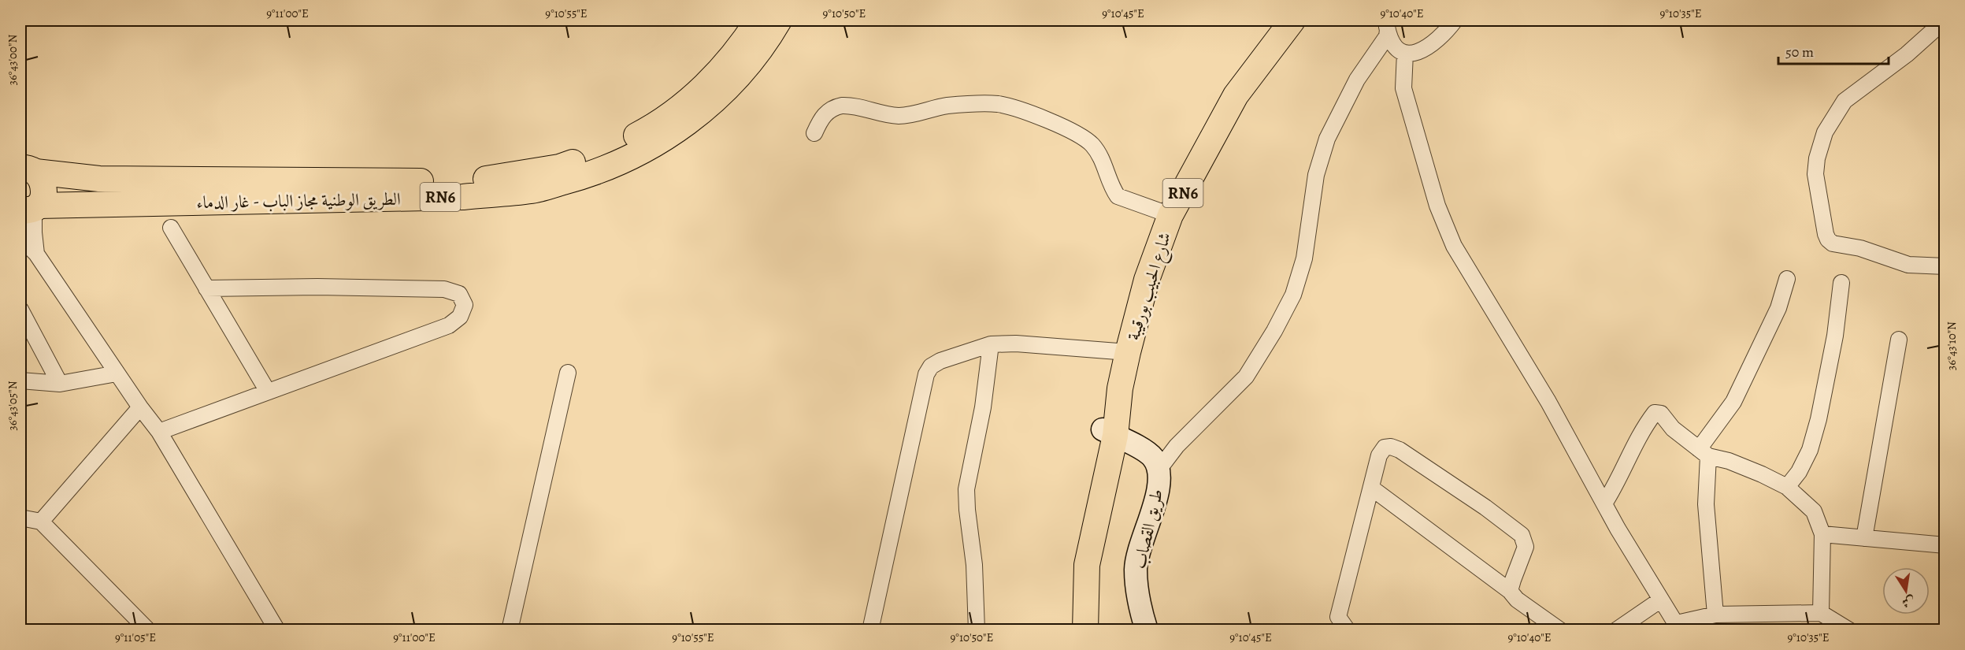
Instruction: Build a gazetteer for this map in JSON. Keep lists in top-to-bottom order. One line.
{"streets":{"highway":["RN6"],"main road":["الطريق الوطنية مجاز الباب - غار الدماء","شارع الحبيب بورقيبة","طريق القصاب"]},"crossings":[["RN6","الطريق الوطنية مجاز الباب - غار الدماء"],["شارع الحبيب بورقيبة","طريق القصاب"]],"scale_bar":"50 m","north":"bottom","coordinates":["9°11'00\"E","9°10'55\"E","9°10'50\"E","9°10'45\"E","9°10'40\"E","9°10'35\"E","36°43'00\"N","36°43'10\"N","36°43'05\"N","9°11'05\"E"]}
